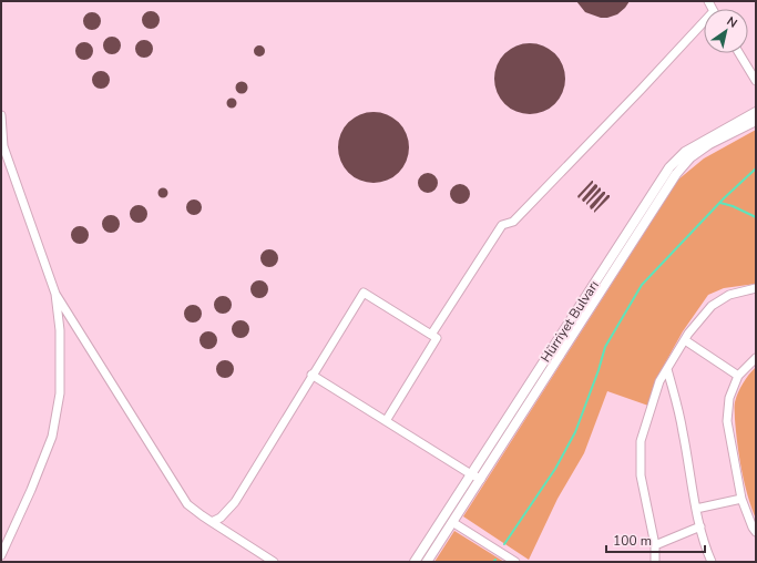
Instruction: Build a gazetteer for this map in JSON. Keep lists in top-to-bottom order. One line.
{"streets":{"main road":["Hürriyet Bulvarı"]},"scale_bar":"100 m","north":"top right"}
